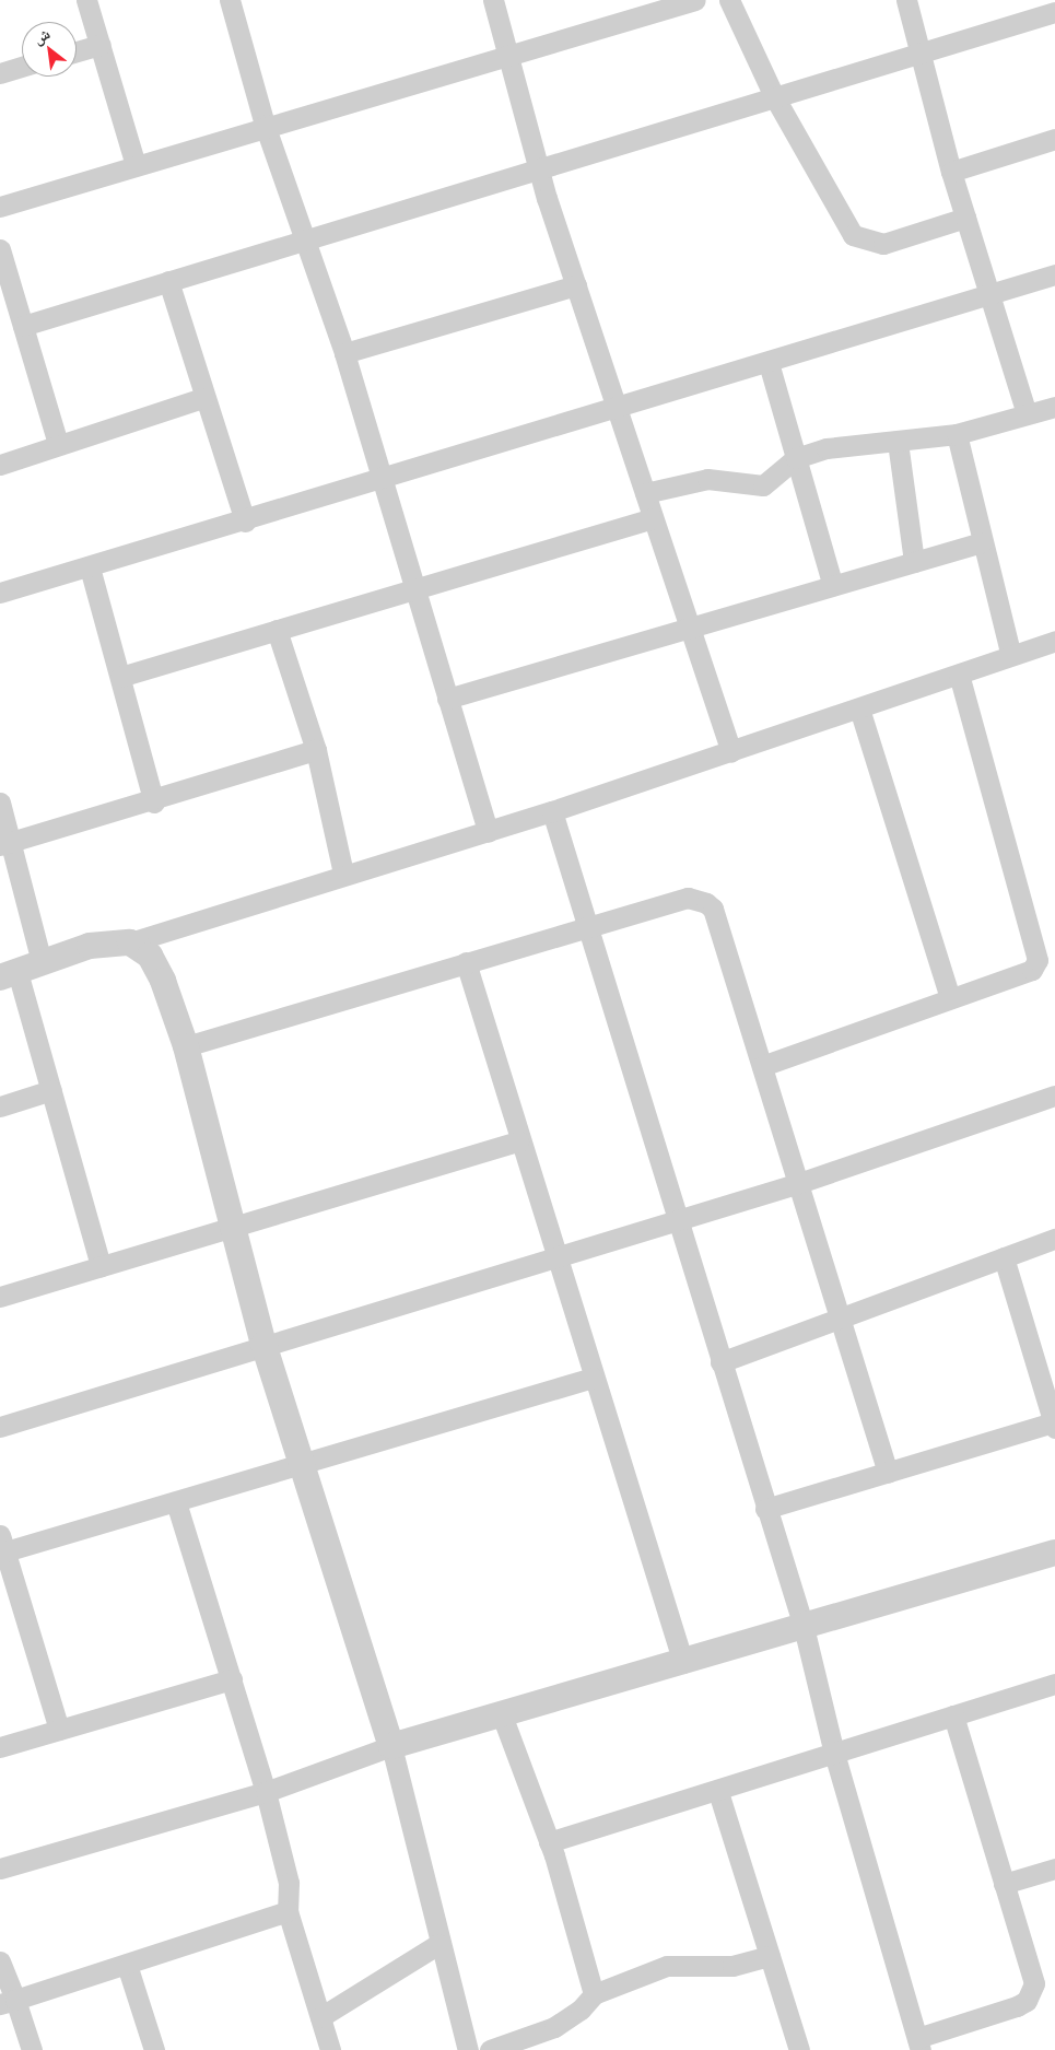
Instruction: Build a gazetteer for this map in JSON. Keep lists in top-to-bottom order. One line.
{"north":"top left"}
